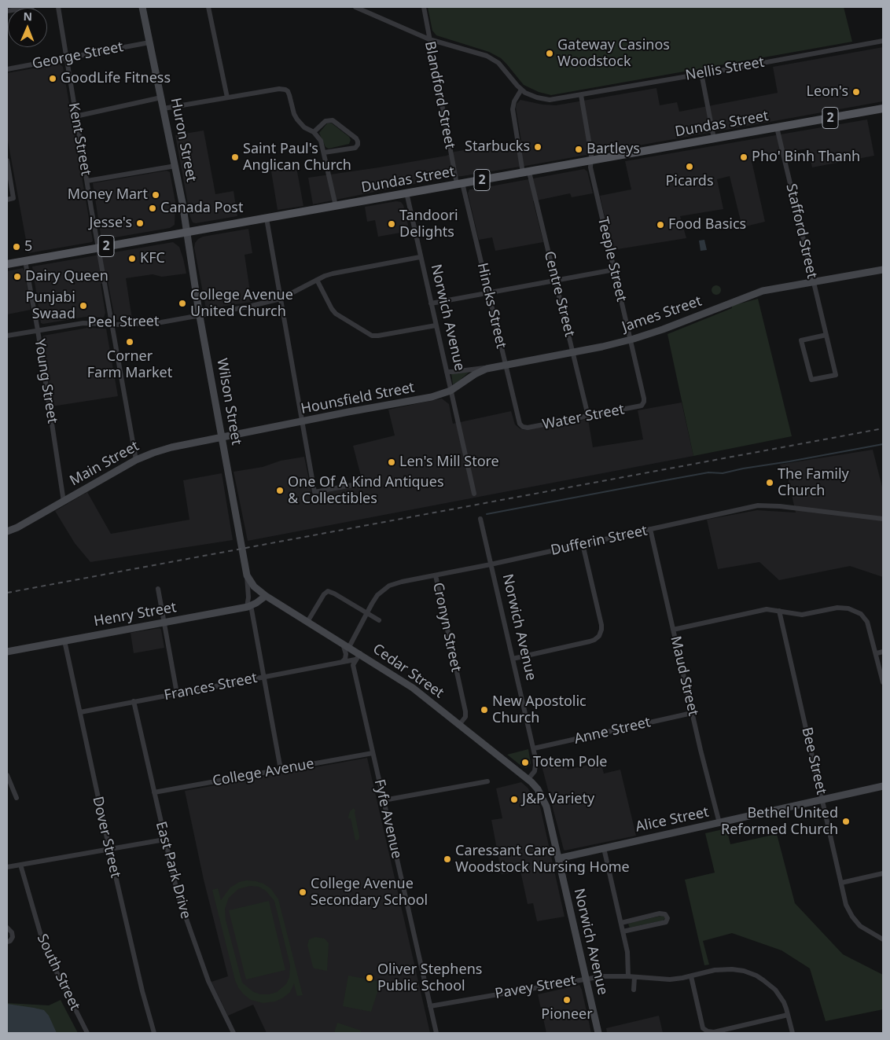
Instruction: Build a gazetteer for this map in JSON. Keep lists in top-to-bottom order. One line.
{"streets":{"main road":["2","Dundas Street","Huron Street","James Street","Norwich Avenue","Hounsfield Street","Wilson Street","Main Street","Henry Street","Cedar Street","Alice Street"],"street":["George Street","Nellis Street","Blandford Street","Kent Street","Stafford Street","Teeple Street","Centre Street","Hincks Street","Peel Street","Young Street","Water Street","Dufferin Street","Cronyn Street","Maud Street","Frances Street","Anne Street","Bee Street","College Avenue","Fyfe Avenue","Dover Street","East Park Drive","South Street","Pavey Street"]},"crossings":[["George Street","Kent Street"],["George Street","Huron Street"],["Nellis Street","Teeple Street"],["Nellis Street","Centre Street"],["Blandford Street","Dundas Street"],["Blandford Street","Hincks Street"],["Dundas Street","Kent Street"],["Dundas Street","Huron Street"],["Dundas Street","Stafford Street"],["Dundas Street","Teeple Street"],["Dundas Street","Centre Street"],["Dundas Street","Hincks Street"],["Dundas Street","Norwich Avenue"],["Dundas Street","Young Street"],["Dundas Street","Wilson Street"],["Kent Street","Peel Street"],["Kent Street","Main Street"],["Huron Street","Wilson Street"],["Stafford Street","James Street"],["Teeple Street","James Street"],["Teeple Street","Water Street"],["Centre Street","James Street"],["Centre Street","Water Street"],["Hincks Street","James Street"],["Hincks Street","Water Street"],["James Street","Norwich Avenue"],["James Street","Hounsfield Street"],["Norwich Avenue","Peel Street"],["Norwich Avenue","Hounsfield Street"],["Norwich Avenue","Dufferin Street"],["Norwich Avenue","Cedar Street"],["Norwich Avenue","Anne Street"],["Norwich Avenue","Alice Street"],["Norwich Avenue","Pavey Street"],["Peel Street","Young Street"],["Peel Street","Wilson Street"],["Young Street","Main Street"],["Hounsfield Street","Wilson Street"],["Hounsfield Street","Main Street"],["Wilson Street","Main Street"],["Wilson Street","Henry Street"],["Wilson Street","Cedar Street"],["Wilson Street","Frances Street"],["Wilson Street","College Avenue"],["Dufferin Street","Cronyn Street"],["Dufferin Street","Cedar Street"],["Dufferin Street","Maud Street"],["Henry Street","Cedar Street"],["Henry Street","Dover Street"],["Cronyn Street","Cedar Street"],["Cedar Street","Frances Street"],["Cedar Street","Fyfe Avenue"],["Maud Street","Anne Street"],["Maud Street","Alice Street"],["Frances Street","Fyfe Avenue"],["Frances Street","Dover Street"],["Frances Street","East Park Drive"],["Bee Street","Alice Street"],["College Avenue","Fyfe Avenue"],["College Avenue","East Park Drive"],["Fyfe Avenue","Pavey Street"]],"places":["Gateway Casinos Woodstock","GoodLife Fitness","Leon's","Starbucks","Bartleys","Saint Paul's Anglican Church","Pho' Binh Thanh","Picards","Money Mart","Canada Post","Jesse's","Tandoori Delights","Food Basics","5","KFC","Dairy Queen","College Avenue United Church","Punjabi Swaad","Corner Farm Market","Len's Mill Store","The Family Church","One Of A Kind Antiques & Collectibles","New Apostolic Church","Totem Pole","J&P Variety","Bethel United Reformed Church","Caressant Care Woodstock Nursing Home","College Avenue Secondary School","Oliver Stephens Public School","Pioneer"],"north":"top"}
